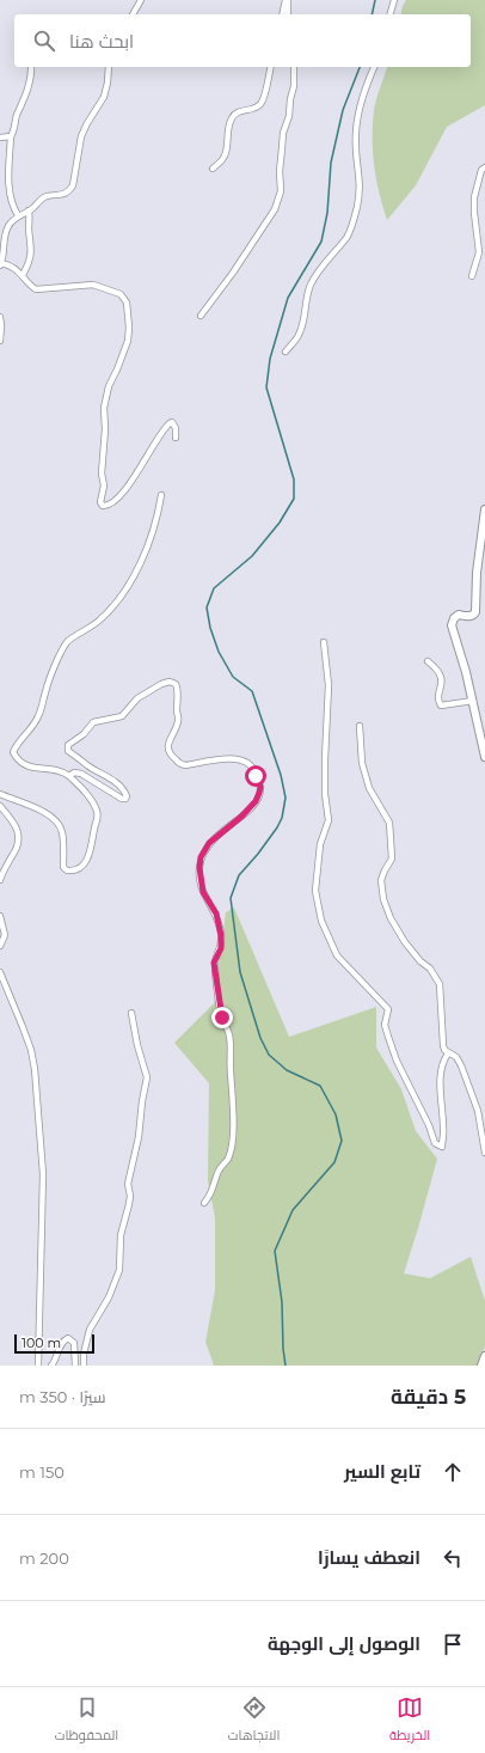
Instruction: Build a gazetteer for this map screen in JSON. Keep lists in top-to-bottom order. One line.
{"scale_bar":"100 m","page":{"search":"ابحث هنا","scale":"100 m","heading":["5 دقيقة","سيرًا · 350 m"],"list":[["تابع السير","150 m"],["انعطف يسارًا","200 m"],"الوصول إلى الوجهة"],"nav":["الخريطة","الاتجاهات","المحفوظات"]}}
